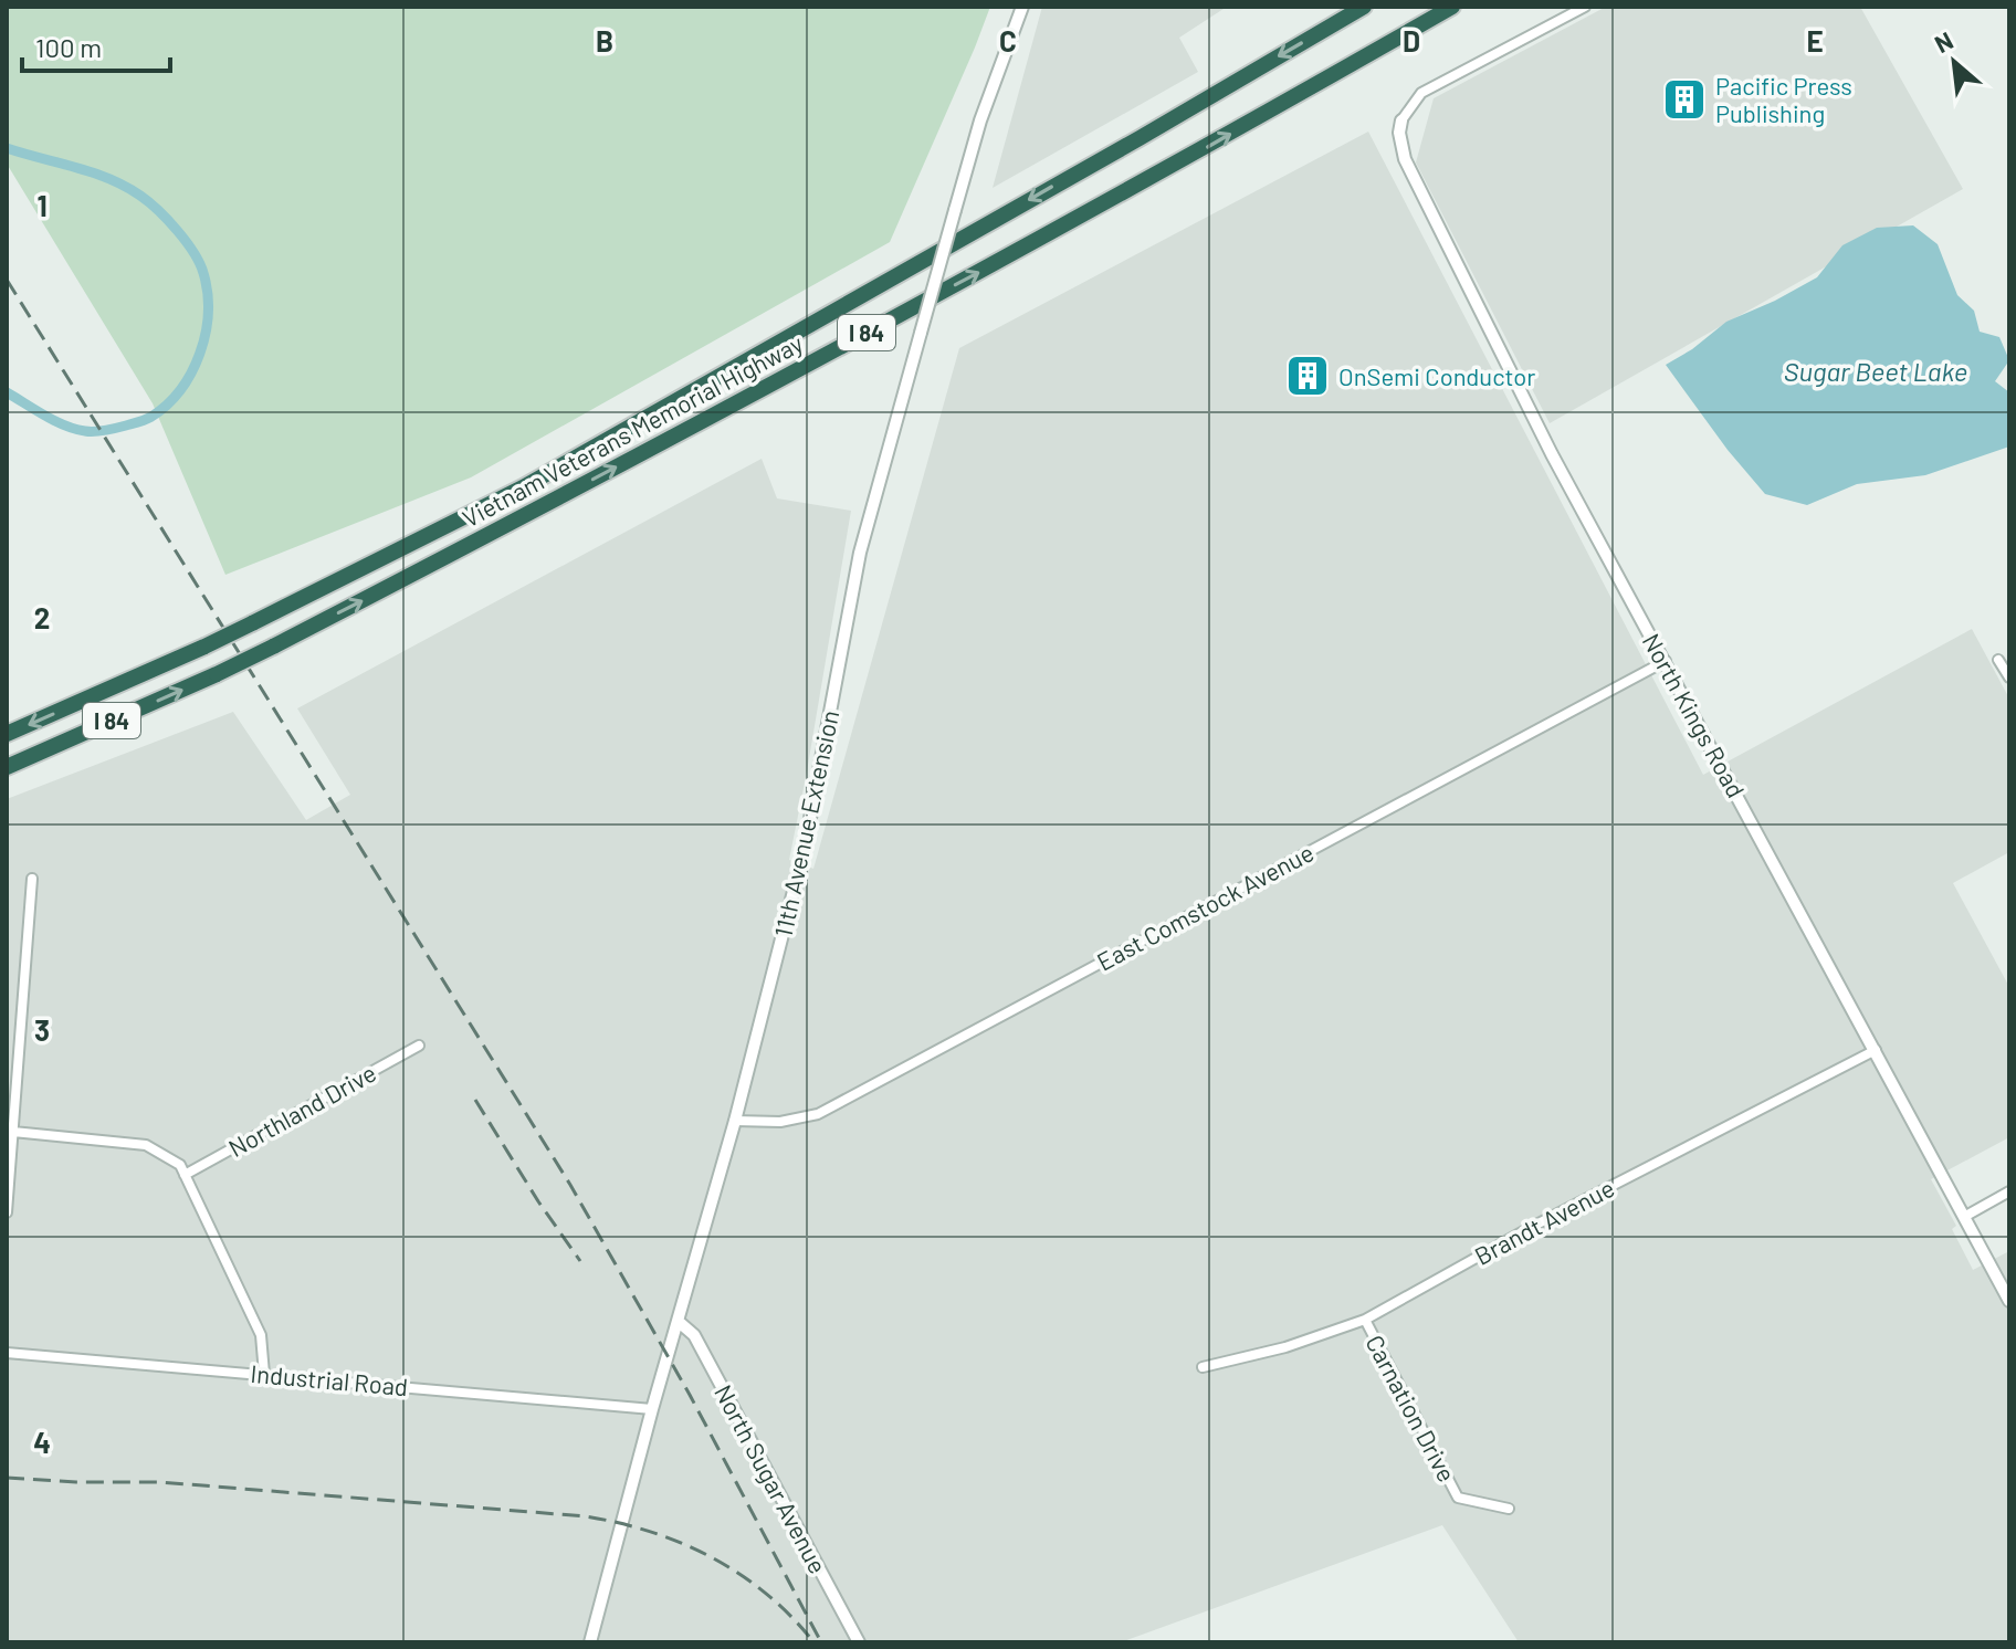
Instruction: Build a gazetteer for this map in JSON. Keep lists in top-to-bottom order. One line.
{"streets":{"highway":["I 84","Vietnam Veterans Memorial Highway"],"street":["North Kings Road","11th Avenue Extension","East Comstock Avenue","Northland Drive","Brandt Avenue","Industrial Road","Carnation Drive","North Sugar Avenue"]},"crossings":[["North Kings Road","East Comstock Avenue"],["North Kings Road","Brandt Avenue"],["11th Avenue Extension","East Comstock Avenue"],["11th Avenue Extension","Industrial Road"],["11th Avenue Extension","North Sugar Avenue"],["Brandt Avenue","Carnation Drive"]],"water":["Sugar Beet Lake"],"places":{"building":["Pacific Press Publishing","OnSemi Conductor"]},"scale_bar":"100 m","north":"top left","grid":{"columns":["B","C","D","E"],"rows":["1","2","3","4"]}}
